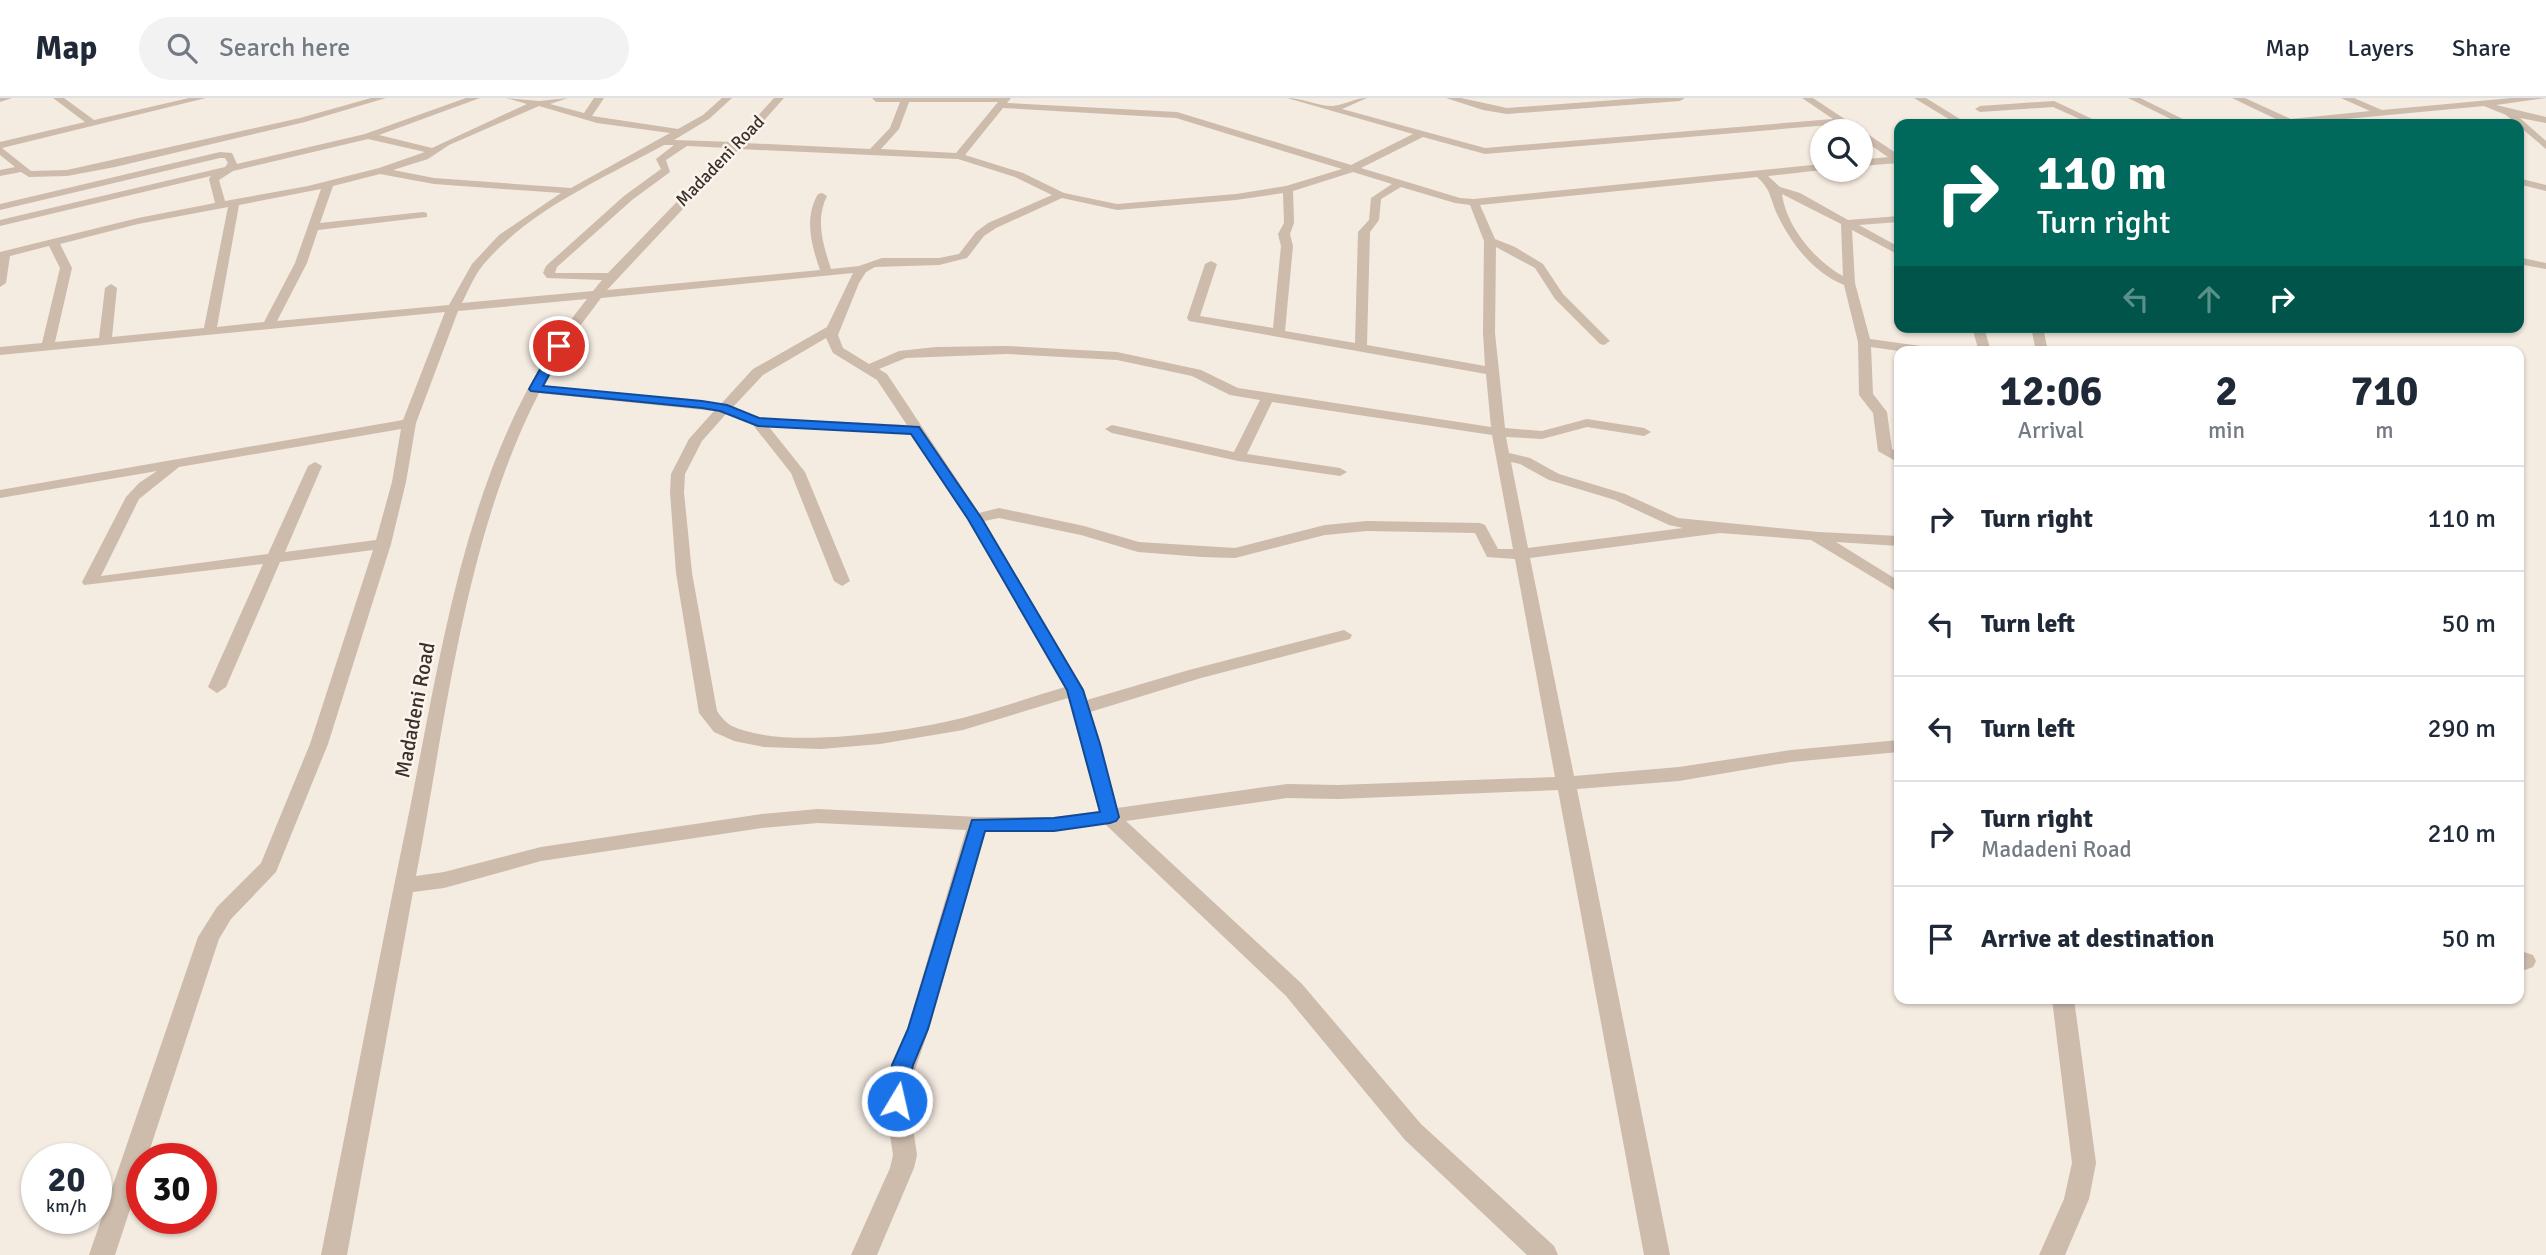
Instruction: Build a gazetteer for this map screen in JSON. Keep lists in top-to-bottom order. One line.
{"streets":{"street":["Madadeni Road"]},"page":{"header":"Map","search":"Search here","nav":["Map","Layers","Share"],"turn":["110 m","Turn right"],"eta":["12:06","Arrival","2","min","710","m"],"list":[{"name":"Turn right","value":"110 m"},{"name":"Turn left","value":"50 m"},{"name":"Turn left","value":"290 m"},{"name":"Turn right","note":"Madadeni Road","value":"210 m"},{"name":"Arrive at destination","value":"50 m"}],"speed":"20 km/h","limit":"30"}}
